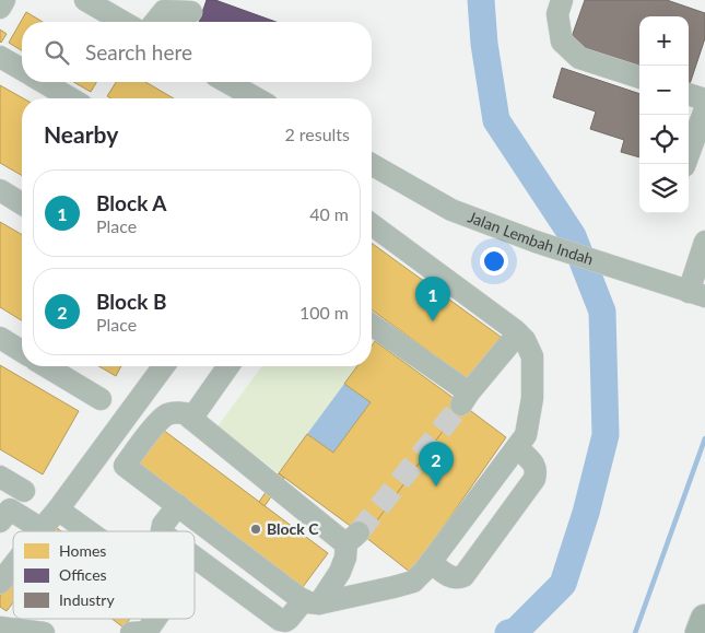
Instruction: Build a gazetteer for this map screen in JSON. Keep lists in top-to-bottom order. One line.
{"streets":{"street":["Jalan Lembah Indah"]},"places":["Block C"],"legend":["Homes","Offices","Industry"],"page":{"map_buttons":["+","−"],"search":"Search here","heading":["Nearby","2 results"],"list":[{"mark":"1","name":"Block A","note":"Place","value":"40 m"},{"mark":"2","name":"Block B","note":"Place","value":"100 m"}],"pins":["1","2"]}}
